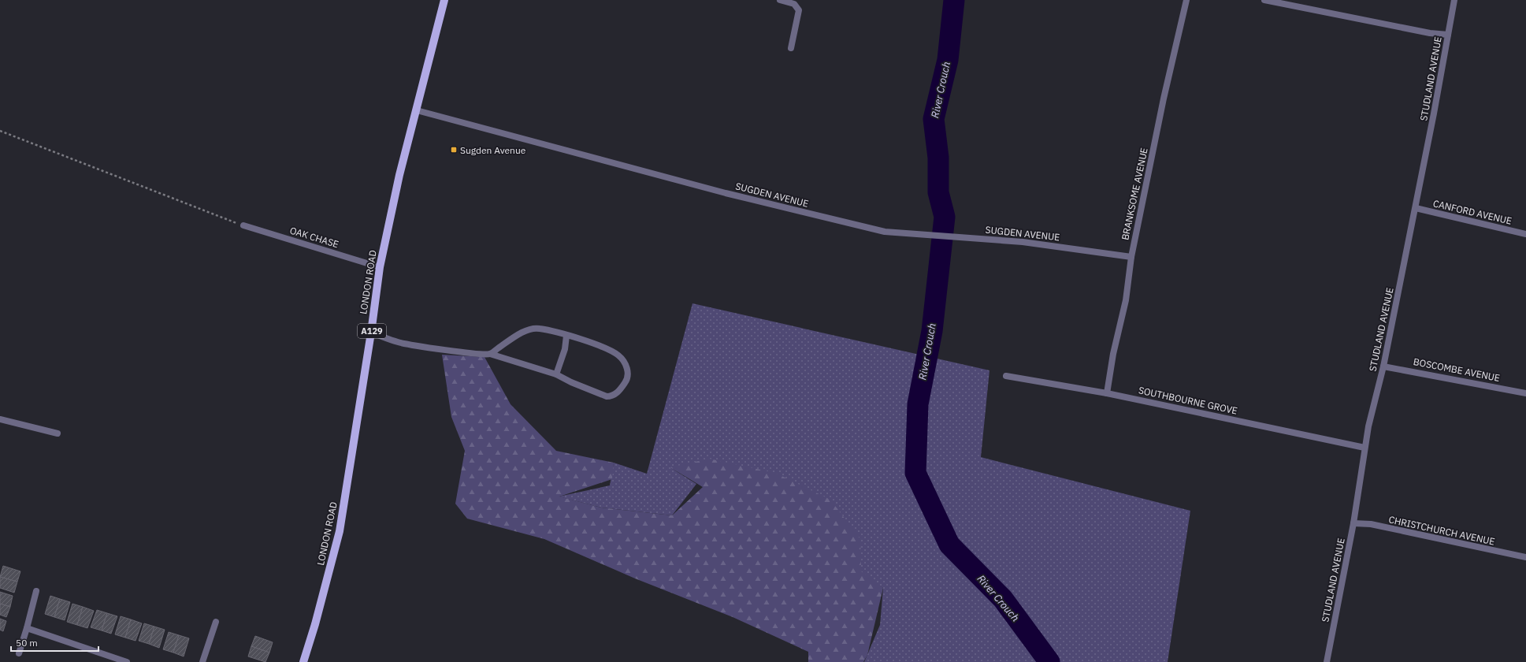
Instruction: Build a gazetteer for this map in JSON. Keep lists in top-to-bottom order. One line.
{"streets":{"main road":["LONDON ROAD","A129"],"street":["STUDLAND AVENUE","BRANKSOME AVENUE","SUGDEN AVENUE","CANFORD AVENUE","OAK CHASE","BOSCOMBE AVENUE","SOUTHBOURNE GROVE","CHRISTCHURCH AVENUE"]},"crossings":[["STUDLAND AVENUE","CANFORD AVENUE"],["STUDLAND AVENUE","BOSCOMBE AVENUE"],["STUDLAND AVENUE","SOUTHBOURNE GROVE"],["STUDLAND AVENUE","CHRISTCHURCH AVENUE"],["BRANKSOME AVENUE","SUGDEN AVENUE"],["BRANKSOME AVENUE","SOUTHBOURNE GROVE"],["SUGDEN AVENUE","LONDON ROAD"],["OAK CHASE","LONDON ROAD"]],"water":["River Crouch"],"places":{"transit":["Sugden Avenue"]},"scale_bar":"50 m"}
